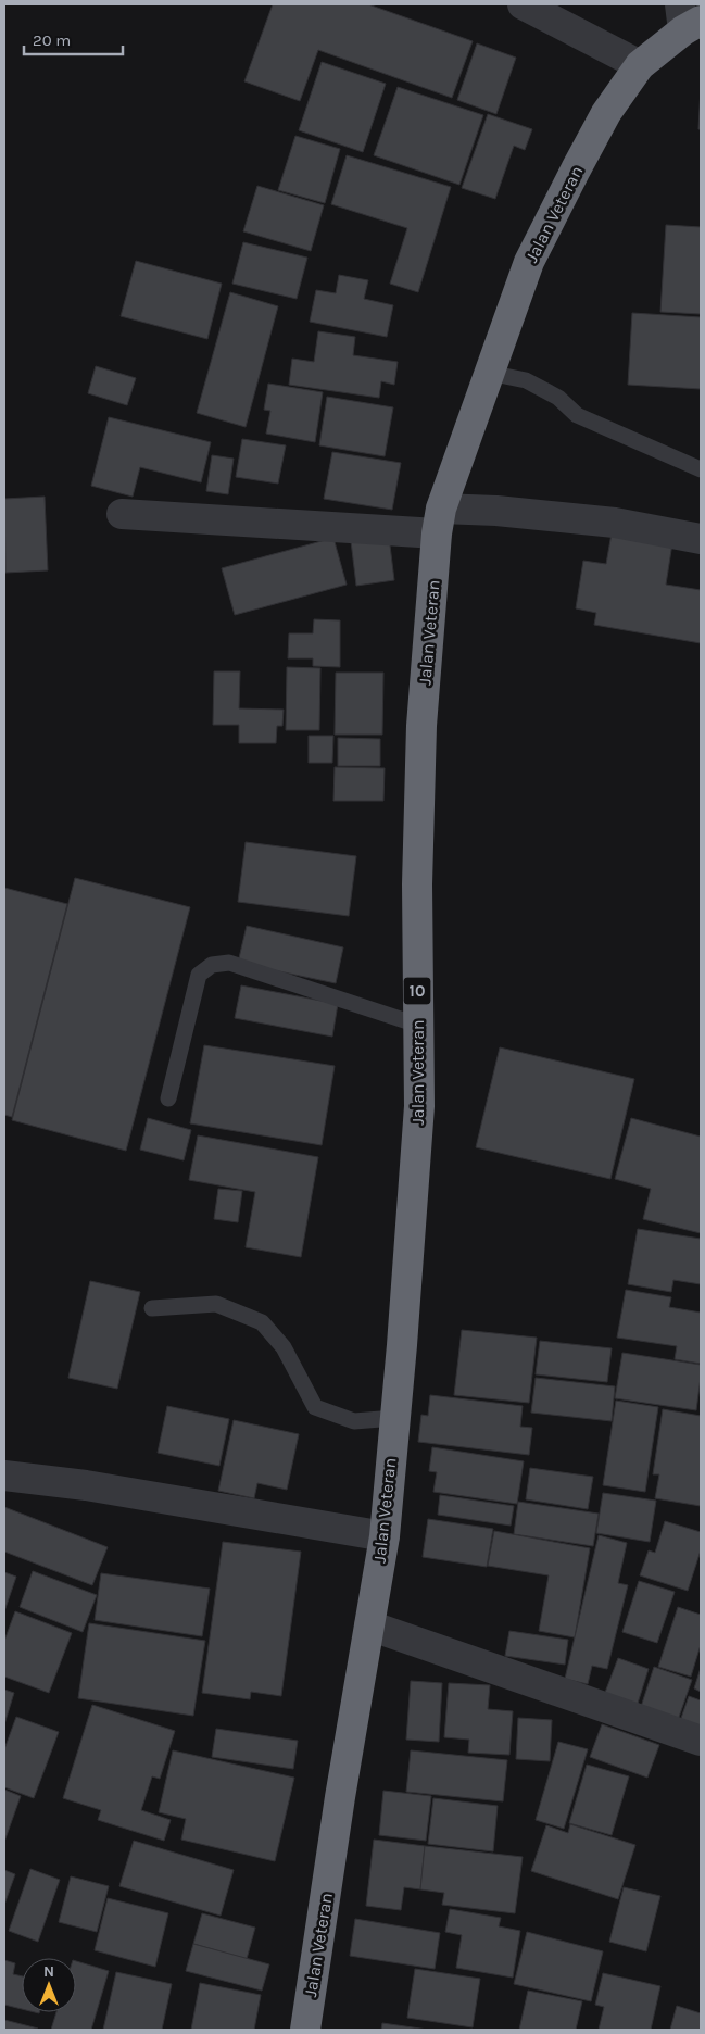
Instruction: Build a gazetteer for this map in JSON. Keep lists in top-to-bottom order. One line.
{"streets":{"highway":["Jalan Veteran","10"]},"scale_bar":"20 m","north":"top"}
